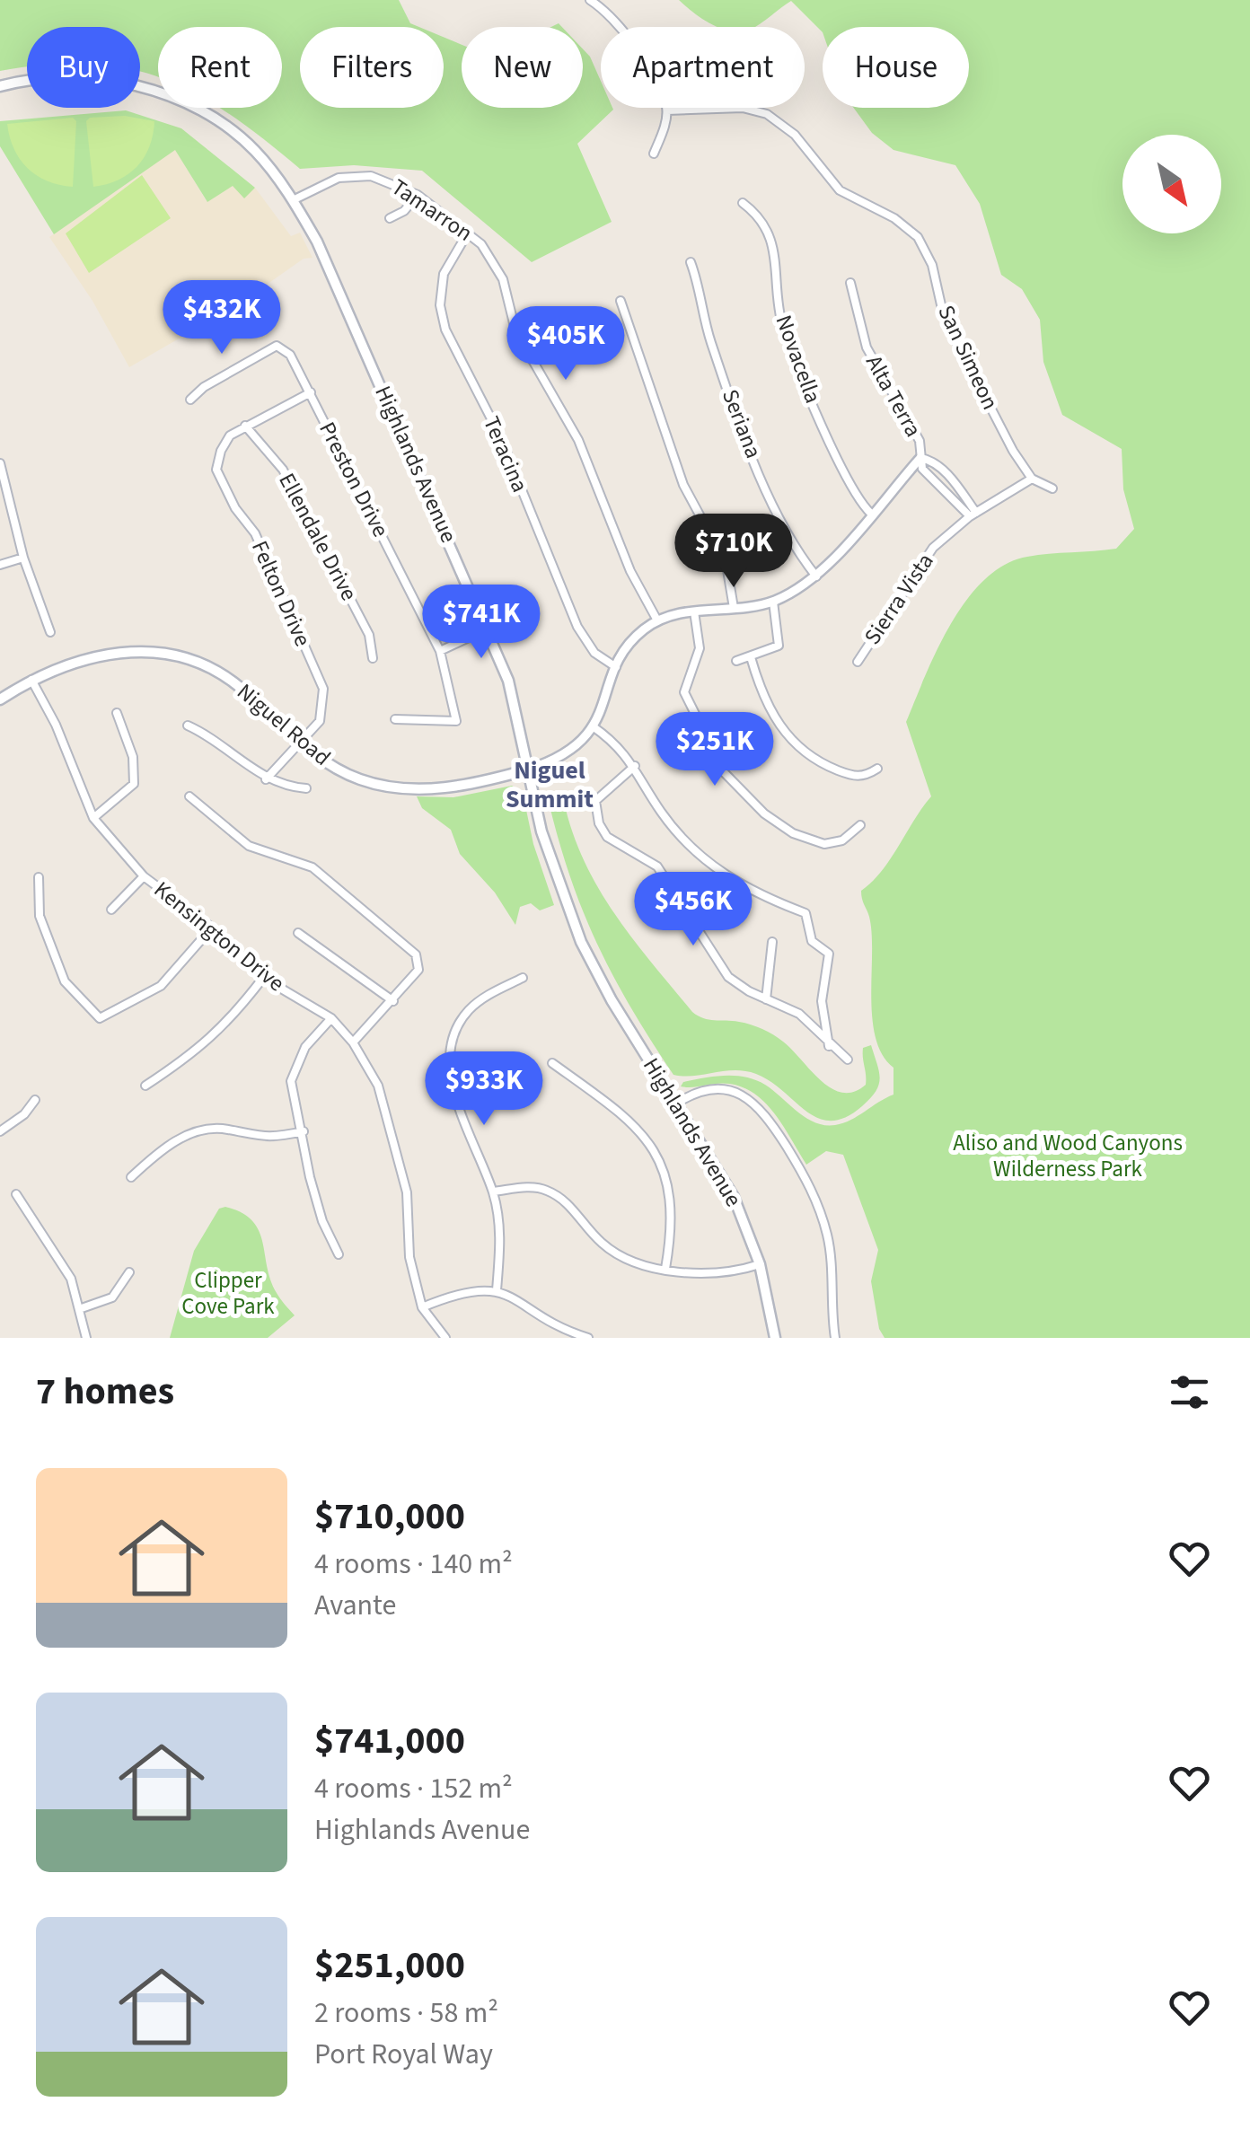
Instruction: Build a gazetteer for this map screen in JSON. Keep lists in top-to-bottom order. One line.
{"streets":{"main road":["Highlands Avenue","Niguel Road"],"street":["Tamarron","San Simeon","Novacella","Alta Terra","Seriana","Teracina","Preston Drive","Ellendale Drive","Felton Drive","Sierra Vista","Kensington Drive"]},"crossings":[["Tamarron","Teracina"],["Tamarron","Highlands Avenue"],["Tamarron","Niguel Road"],["San Simeon","Sierra Vista"],["Alta Terra","Sierra Vista"],["Teracina","Niguel Road"],["Highlands Avenue","Niguel Road"],["Preston Drive","Felton Drive"],["Ellendale Drive","Felton Drive"],["Felton Drive","Niguel Road"],["Niguel Road","Kensington Drive"]],"districts":["Niguel Summit"],"parks":["Aliso and Wood Canyons Wilderness Park","Clipper Cove Park"],"north":"bottom right","page":{"chip":["Buy","Rent","Filters","New","Apartment","House"],"price":["$432K","$405K","$710K","$741K","$251K","$456K","$933K"],"heading":"7 homes","list":[{"name":"$710,000","note":"4 rooms · 140 m² · Avante"},{"name":"$741,000","note":"4 rooms · 152 m² · Highlands Avenue"},{"name":"$251,000","note":"2 rooms · 58 m² · Port Royal Way"}]}}
